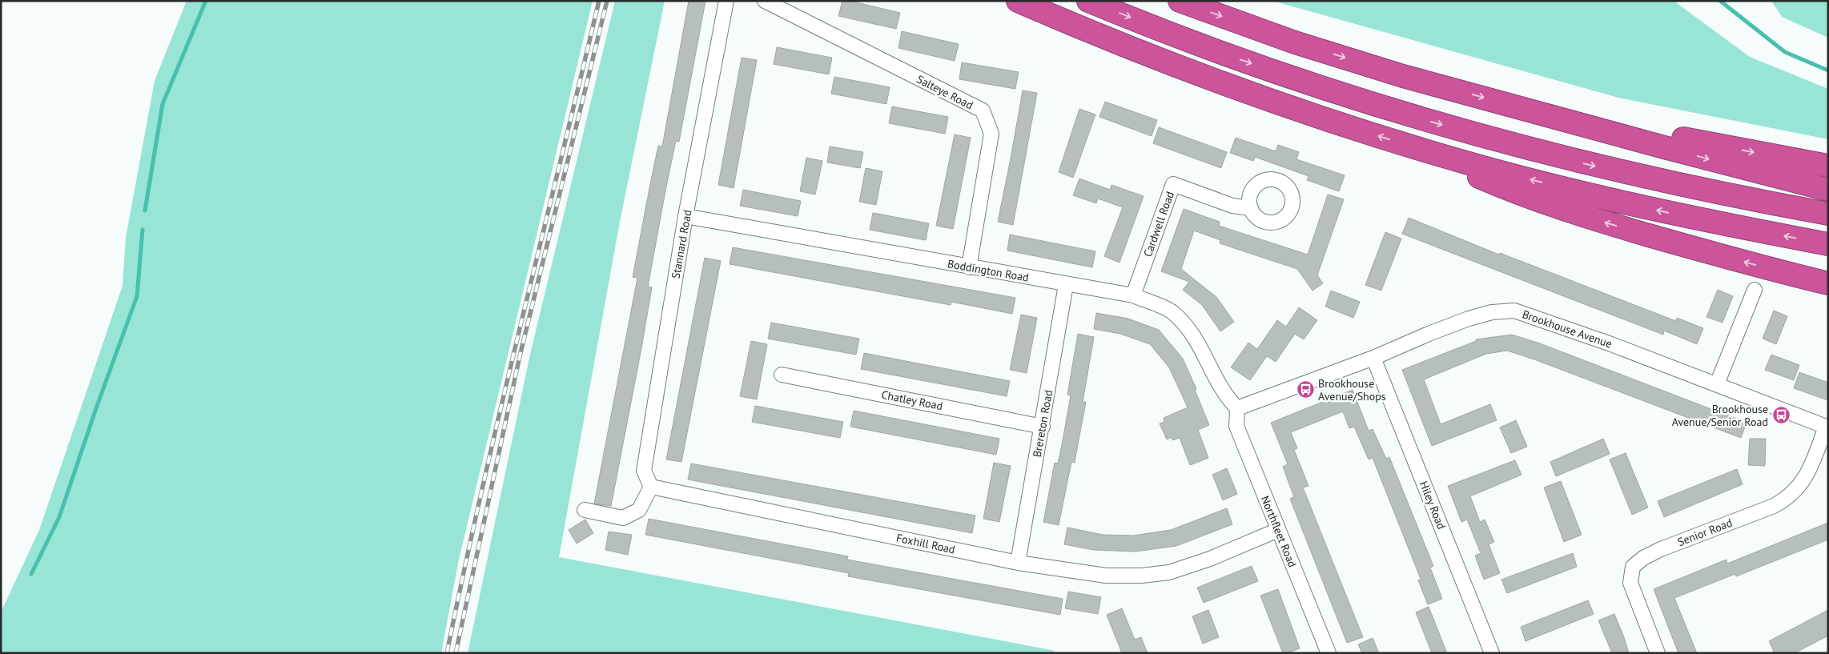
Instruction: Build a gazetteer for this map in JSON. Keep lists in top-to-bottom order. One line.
{"streets":{"street":["Salteye Road","Cardwell Road","Stannard Road","Boddington Road","Brookhouse Avenue","Chatley Road","Brereton Road","Hiley Road","Northfleet Road","Senior Road","Foxhill Road"]},"crossings":[["Salteye Road","Boddington Road"],["Cardwell Road","Boddington Road"],["Stannard Road","Boddington Road"],["Stannard Road","Foxhill Road"],["Boddington Road","Brookhouse Avenue"],["Boddington Road","Brereton Road"],["Boddington Road","Northfleet Road"],["Brookhouse Avenue","Hiley Road"],["Brookhouse Avenue","Northfleet Road"],["Brookhouse Avenue","Senior Road"],["Chatley Road","Brereton Road"],["Brereton Road","Foxhill Road"],["Northfleet Road","Foxhill Road"]],"places":{"bus stop":["Brookhouse Avenue/Shops","Brookhouse Avenue/Senior Road"]}}
